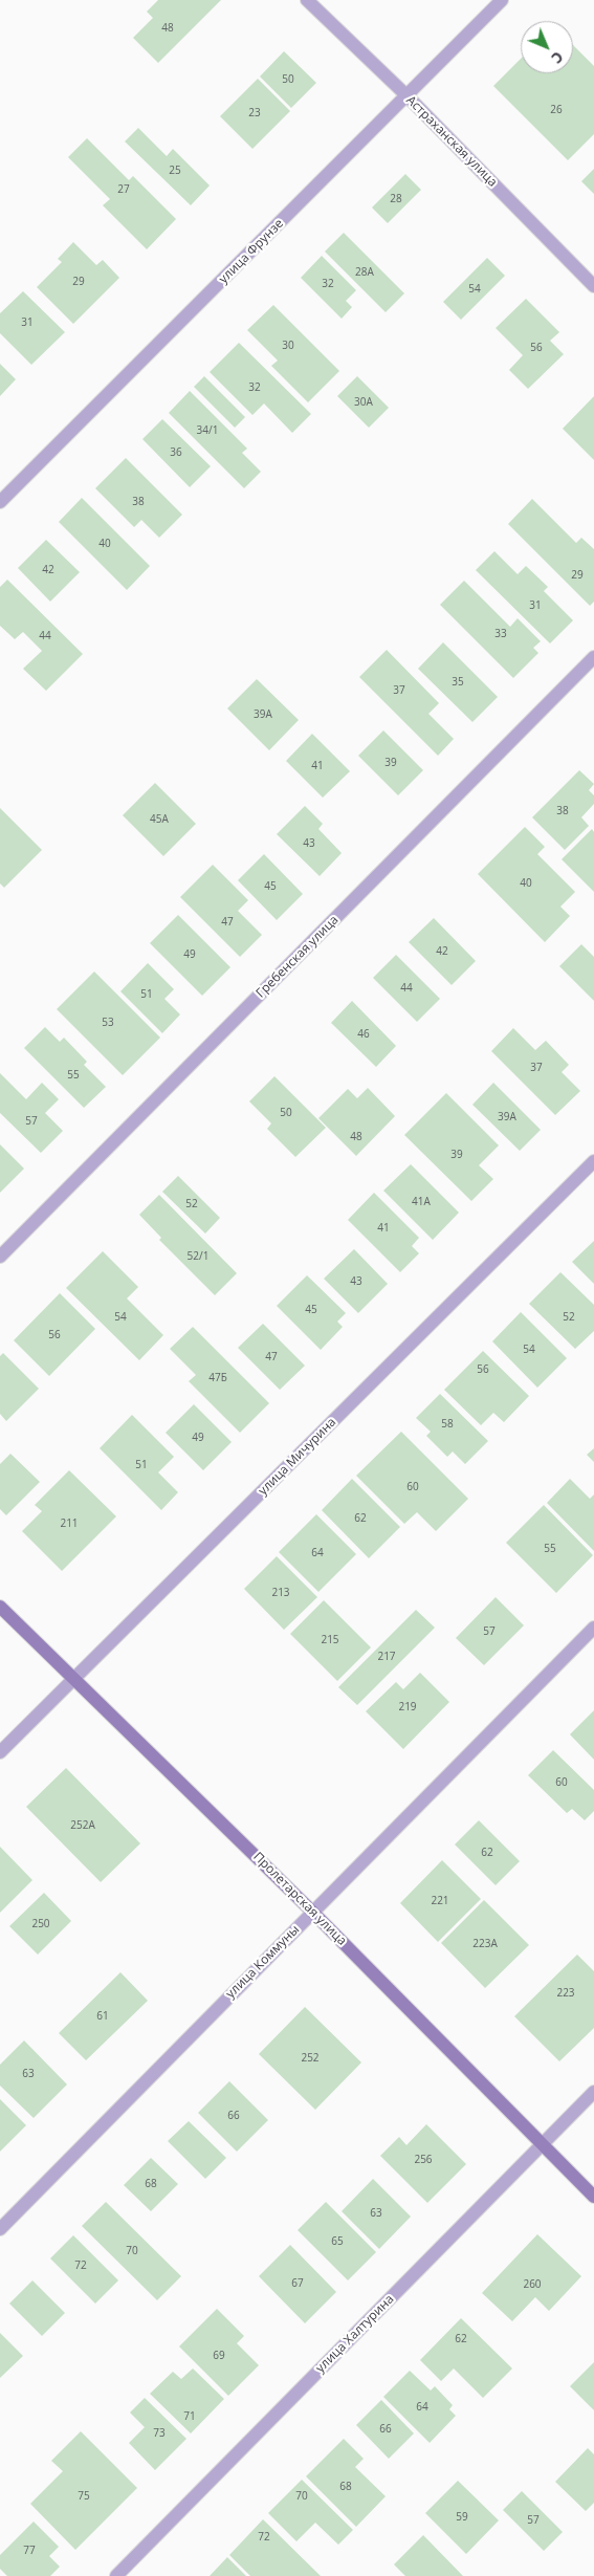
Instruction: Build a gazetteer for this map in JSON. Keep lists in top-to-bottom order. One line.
{"streets":{"main road":["Пролетарская улица"],"street":["Астраханская улица","улица Фрунзе","Гребенская улица","улица Мичурина","улица Коммуны","улица Халтурина"]},"crossings":[["Астраханская улица","улица Фрунзе"],["улица Мичурина","Пролетарская улица"],["Пролетарская улица","улица Коммуны"],["Пролетарская улица","улица Халтурина"]],"house_numbers":["48","50","26","23","25","27","28","28А","29","32","54","31","30","56","32","30А","34/1","36","38","40","42","29","31","33","44","35","37","39А","39","41","38","45А","43","40","45","47","42","49","44","51","53","46","37","55","50","39А","57","48","39","41А","52","41","52/1","43","45","54","52","56","54","47","56","47Б","58","49","51","60","62","211","55","64","213","57","215","217","219","60","252А","62","221","250","223А","223","61","252","63","66","256","68","63","65","70","72","67","260","62","69","64","71","66","73","68","75","70","59","57","72","77"],"north":"bottom right"}
